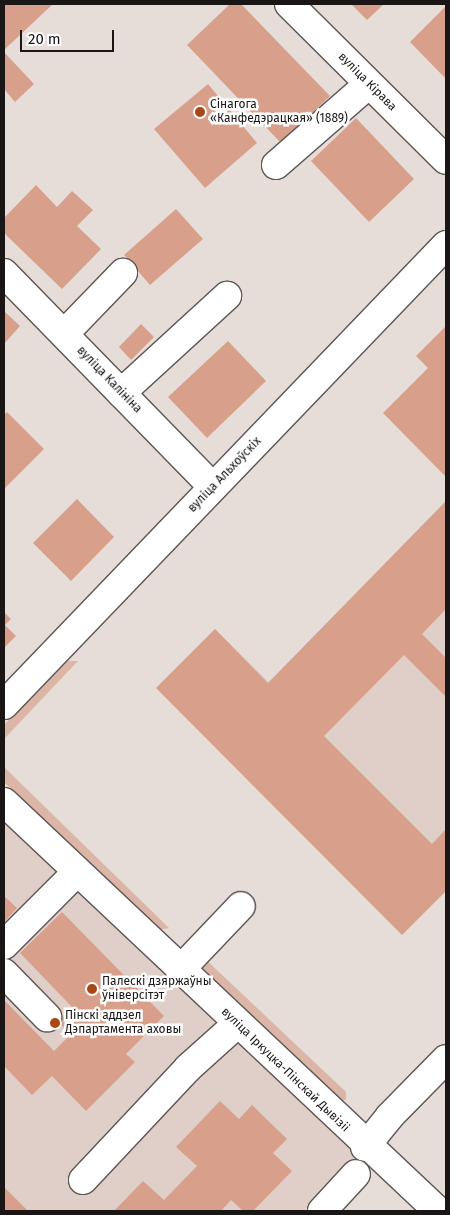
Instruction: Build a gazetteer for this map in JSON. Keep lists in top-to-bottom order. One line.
{"streets":{"street":["вуліца Кірава","вуліца Калініна","вуліца Альхоўскіх","вуліца Іркуцка-Пінскай Дывізіі"]},"crossings":[["вуліца Калініна","вуліца Альхоўскіх"]],"places":["Сінагога «Канфедэрацкая» (1889)","Палескі дзяржаўны ўніверсітэт","Пінскі аддзел Дэпартамента аховы"],"scale_bar":"20 m"}
